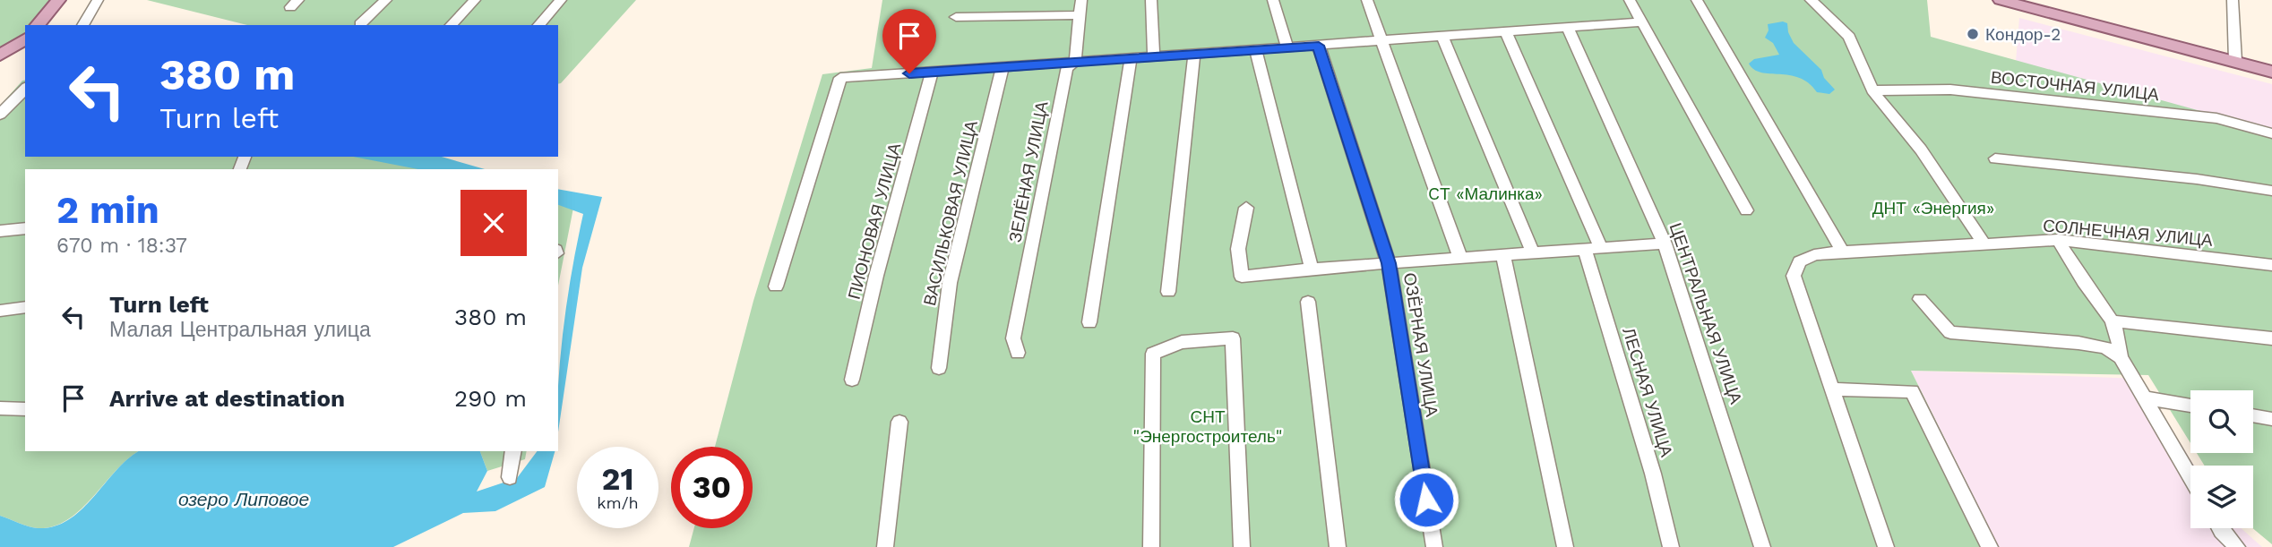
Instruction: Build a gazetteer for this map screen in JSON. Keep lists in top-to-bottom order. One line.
{"streets":{"street":["ВОСТОЧНАЯ УЛИЦА","ЗЕЛЁНАЯ УЛИЦА","ВАСИЛЬКОВАЯ УЛИЦА","ПИОНОВАЯ УЛИЦА","СОЛНЕЧНАЯ УЛИЦА","ЦЕНТРАЛЬНАЯ УЛИЦА","ОЗЁРНАЯ УЛИЦА","ЛЕСНАЯ УЛИЦА"]},"water":["озеро Липовое"],"parks":["CТ «Малинка»","ДНТ «Энергия»","СНТ \"Энергостроитель\""],"places":["Кондор-2"],"page":{"turn":["380 m","Turn left"],"heading":["2 min","670 m · 18:37"],"list":[{"name":"Turn left","note":"Малая Центральная улица","value":"380 m"},{"name":"Arrive at destination","value":"290 m"}],"speed":"21 km/h","limit":"30"}}
